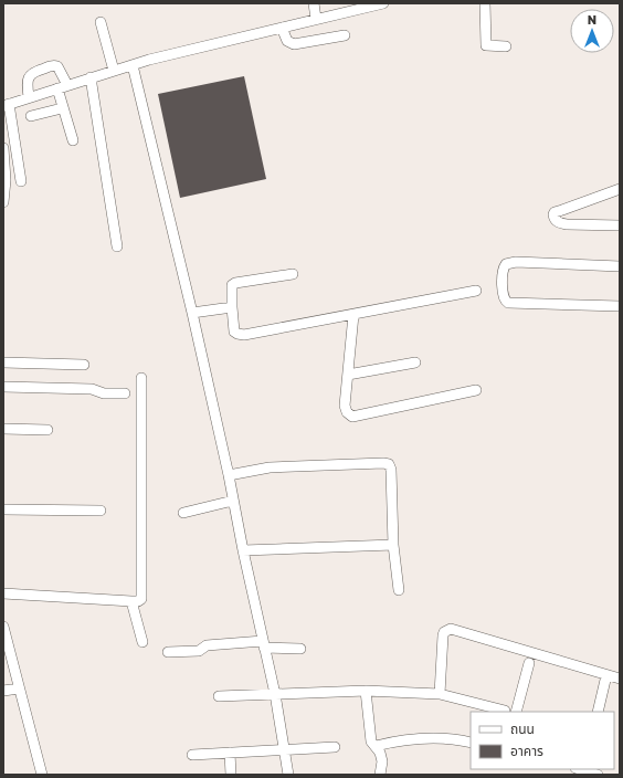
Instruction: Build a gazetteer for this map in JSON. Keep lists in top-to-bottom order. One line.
{"legend":["ถนน","อาคาร"],"north":"top"}
